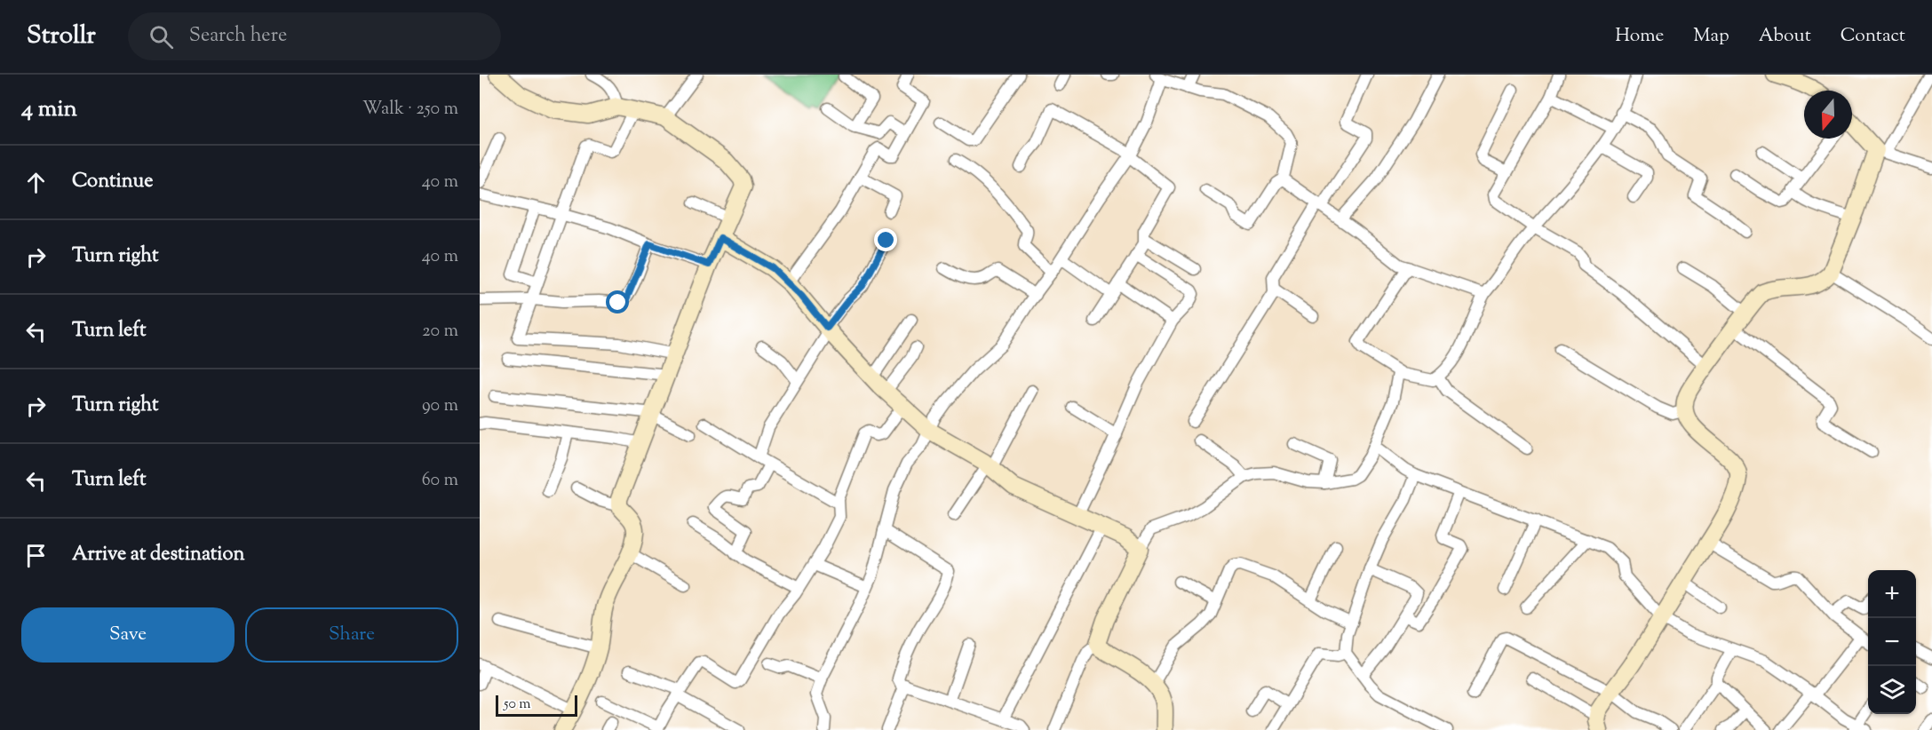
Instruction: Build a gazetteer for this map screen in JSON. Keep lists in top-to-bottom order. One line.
{"scale_bar":"50 m","north":"bottom","page":{"header":"Strollr","search":"Search here","nav":["Home","Map","About","Contact"],"heading":["4 min","Walk · 250 m"],"list":[["Continue","40 m"],["Turn right","40 m"],["Turn left","20 m"],["Turn right","90 m"],["Turn left","60 m"],"Arrive at destination"],"map_buttons":["+","−"],"buttons":["Save","Share"],"scale":"50 m"}}
